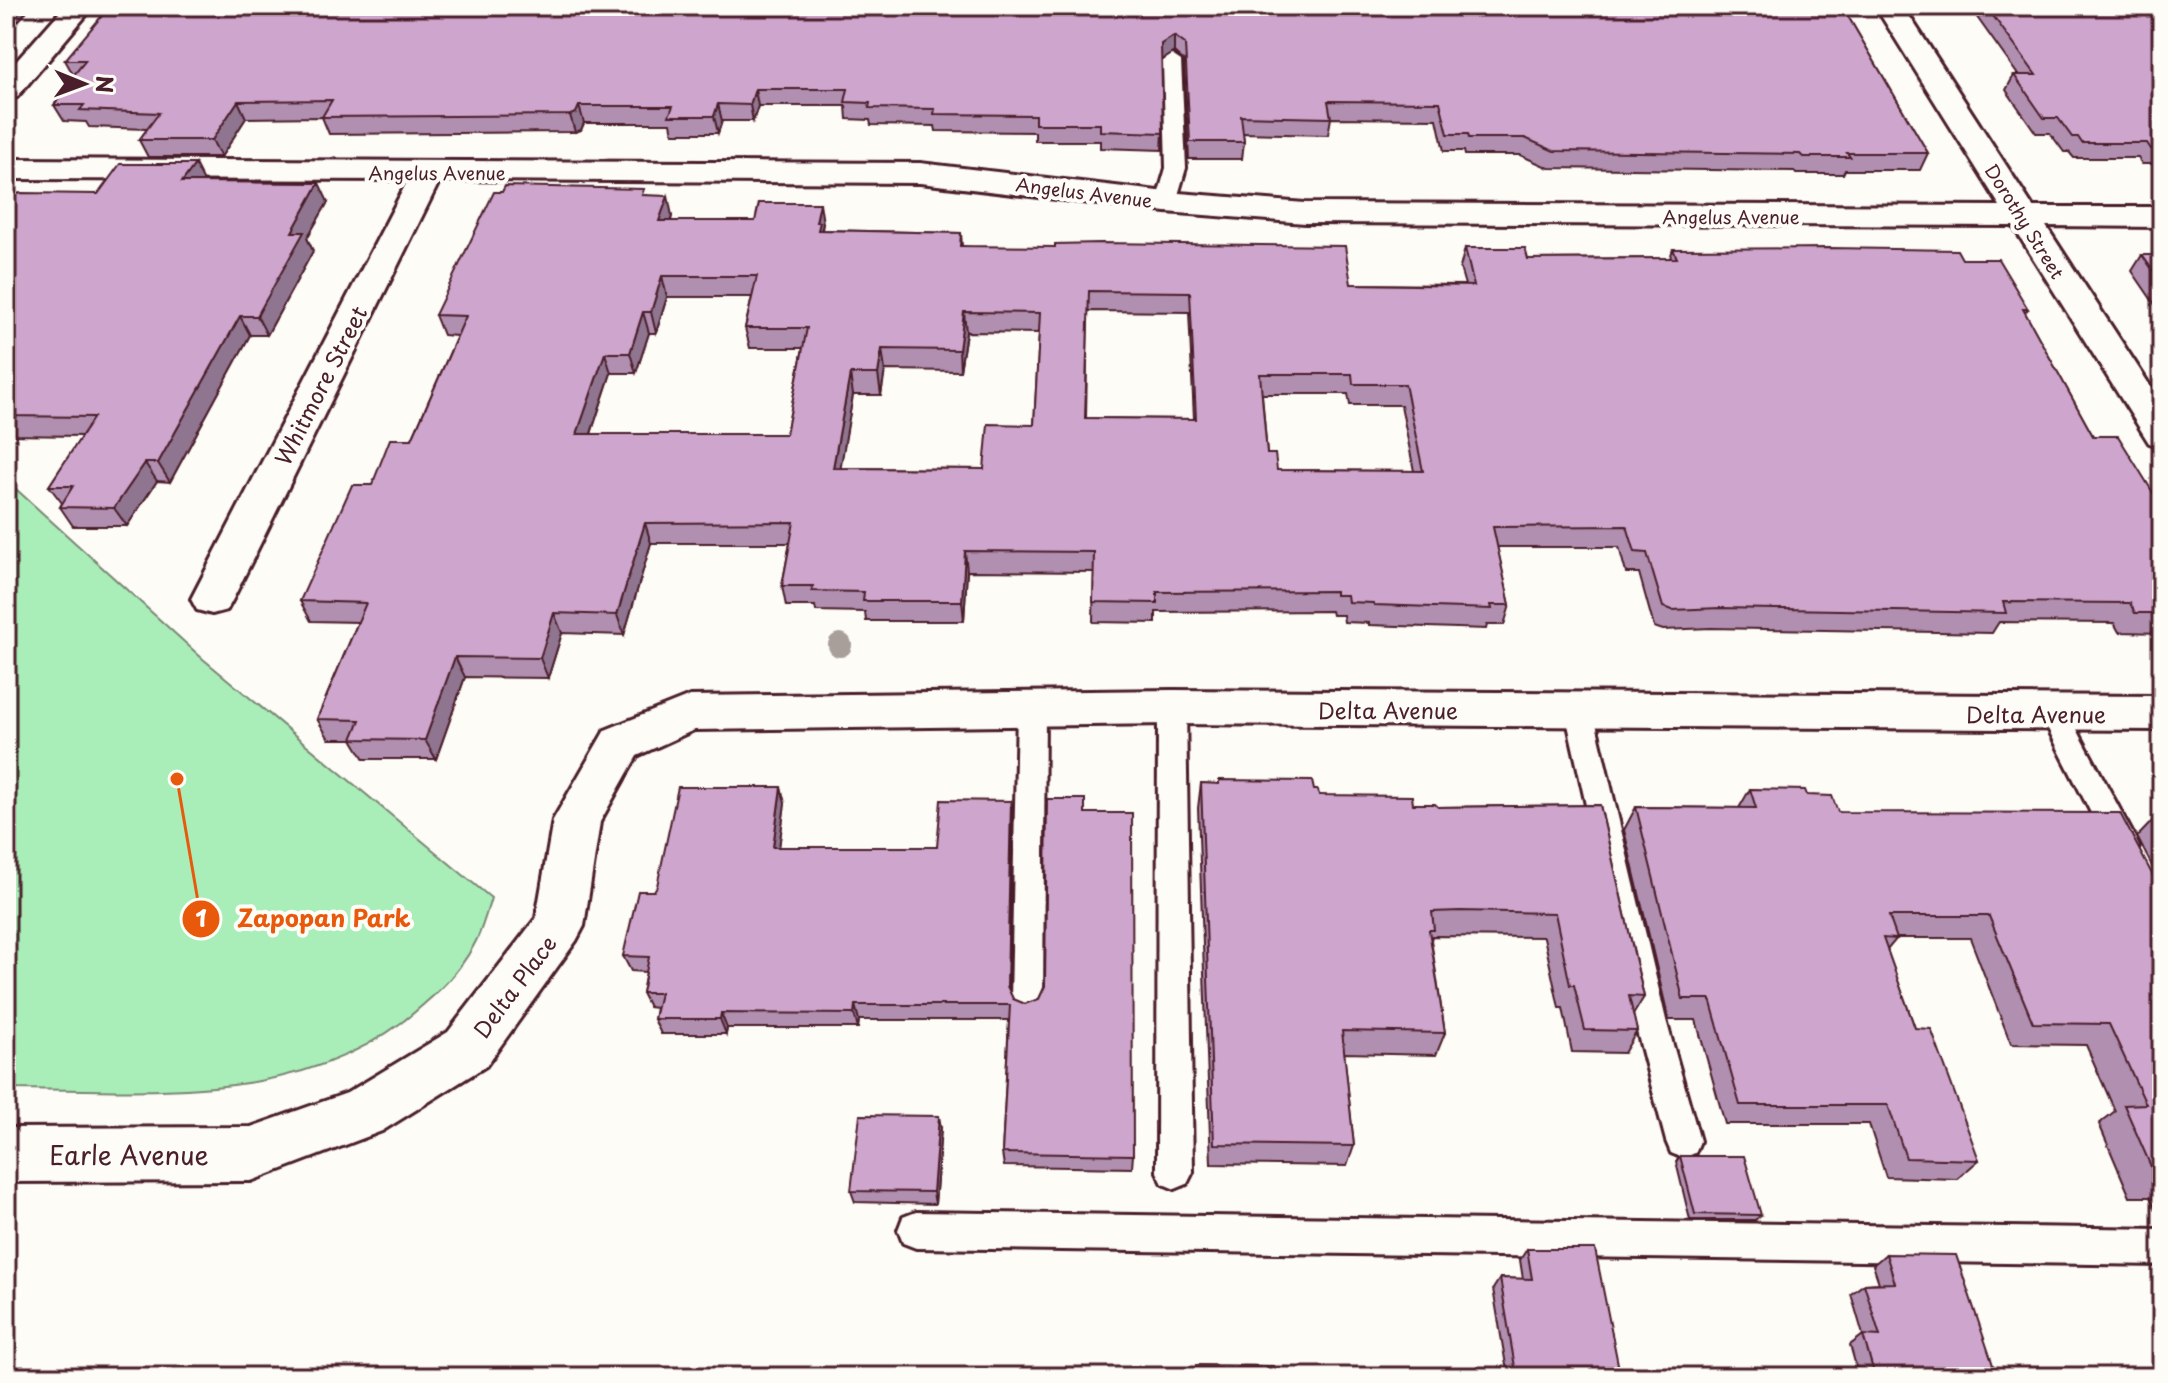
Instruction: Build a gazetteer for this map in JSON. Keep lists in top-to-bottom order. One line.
{"streets":{"street":["Angelus Avenue","Dorothy Street","Whitmore Street","Delta Avenue","Delta Place","Earle Avenue"]},"crossings":[["Angelus Avenue","Dorothy Street"],["Angelus Avenue","Whitmore Street"],["Delta Avenue","Delta Place"],["Delta Place","Earle Avenue"]],"places":["Zapopan Park"],"north":"right"}
